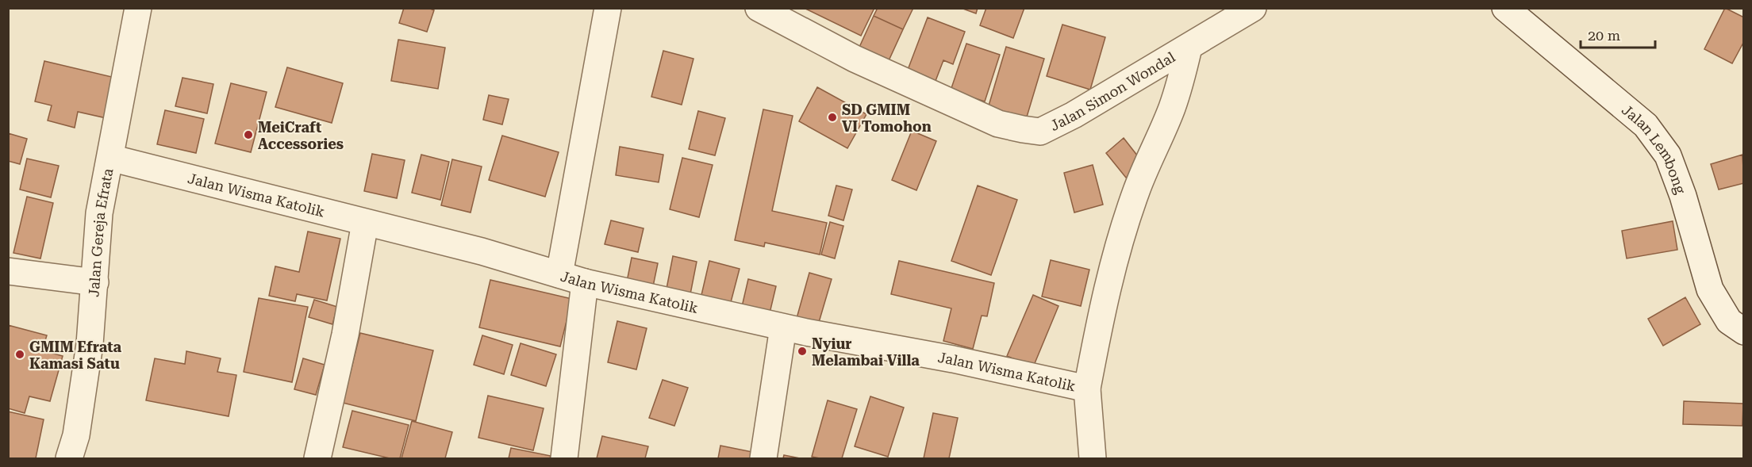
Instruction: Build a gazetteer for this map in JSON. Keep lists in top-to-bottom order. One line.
{"streets":{"street":["Jalan Simon Wondal","Jalan Lembong","Jalan Wisma Katolik","Jalan Gereja Efrata"]},"crossings":[["Jalan Wisma Katolik","Jalan Gereja Efrata"]],"places":["SD GMIM VI Tomohon","MeiCraft Accessories","Nyiur Melambai Villa","GMIM Efrata Kamasi Satu"],"scale_bar":"20 m"}
